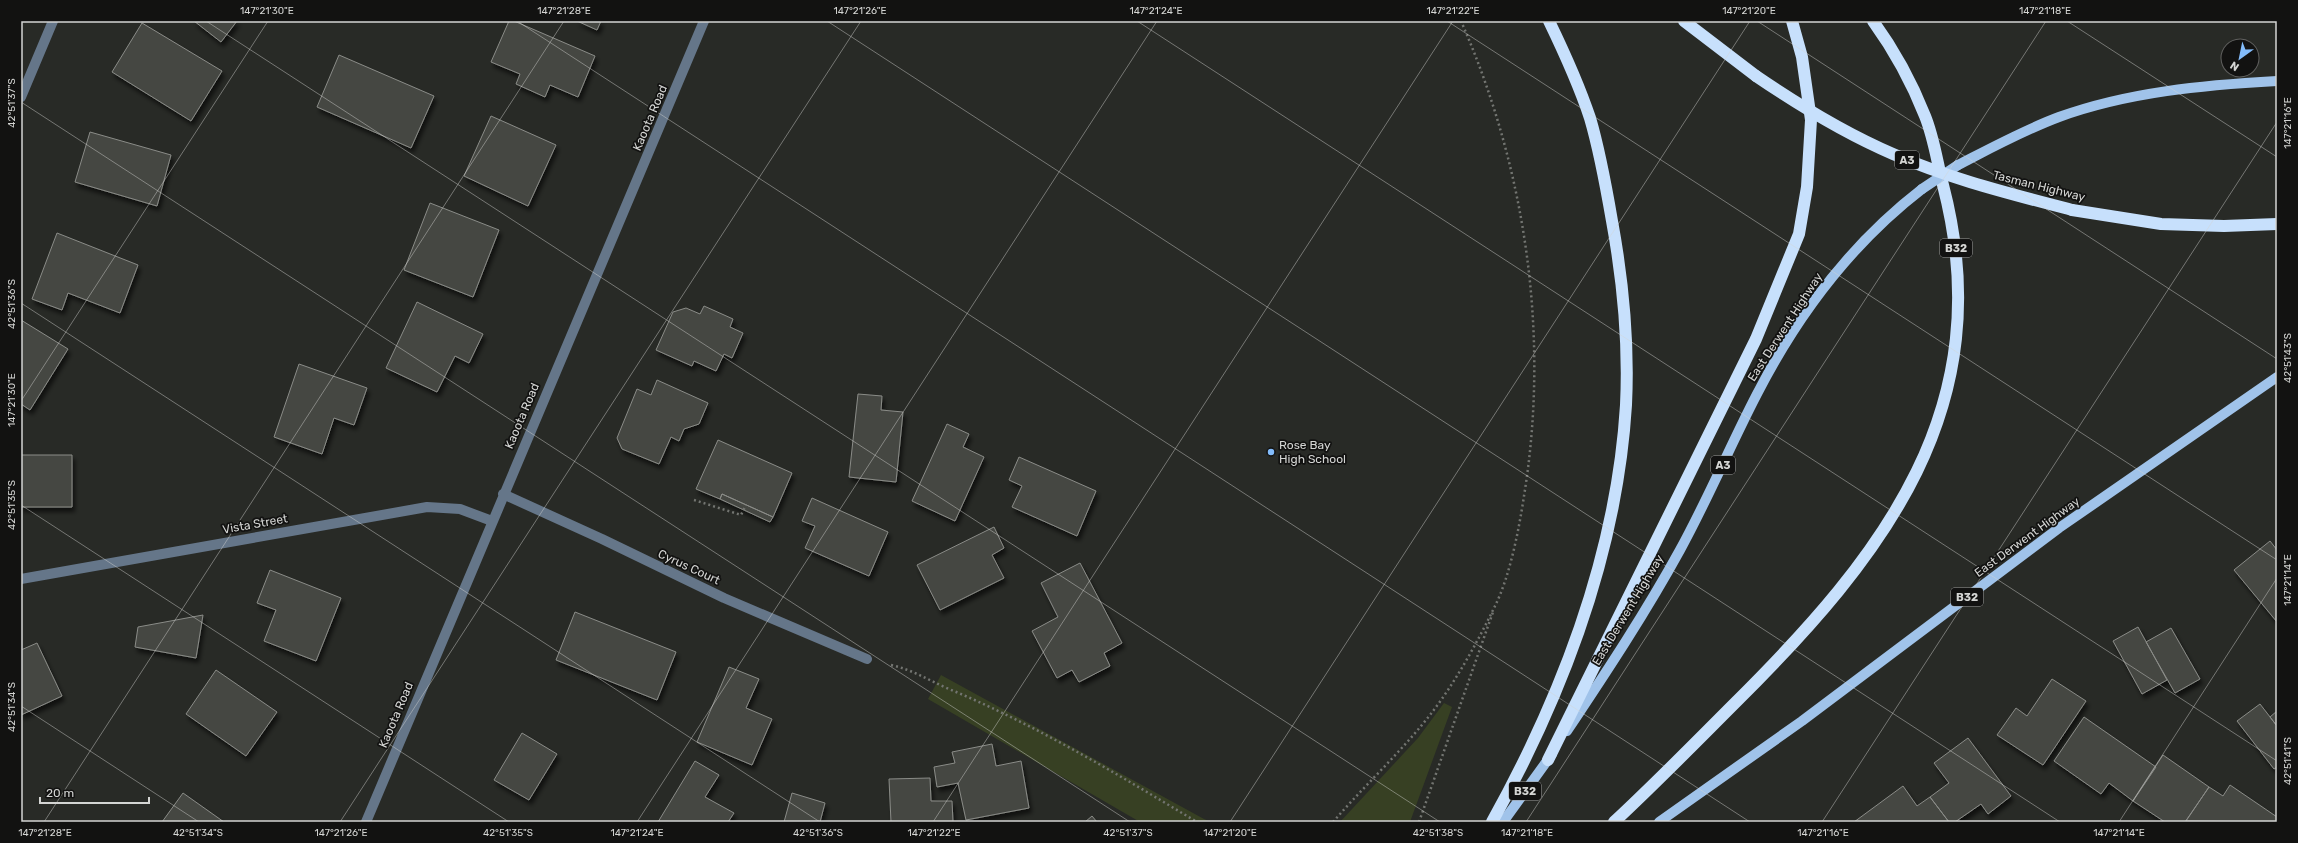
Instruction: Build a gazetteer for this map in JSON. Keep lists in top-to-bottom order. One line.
{"streets":{"highway":["A3","Tasman Highway","B32"],"main road":["East Derwent Highway"],"street":["Kaoota Road","Vista Street","Cyrus Court"]},"crossings":[["Kaoota Road","Vista Street"],["Kaoota Road","Cyrus Court"],["A3","East Derwent Highway"]],"places":["Rose Bay High School"],"scale_bar":"20 m","north":"bottom left","coordinates":["147°21'30\"E","147°21'28\"E","147°21'26\"E","147°21'24\"E","147°21'22\"E","147°21'20\"E","147°21'18\"E","42°51'37\"S","147°21'16\"E","42°51'36\"S","42°51'43\"S","42°51'35\"S","147°21'14\"E","42°51'34\"S","42°51'41\"S","42°51'38\"S"]}
